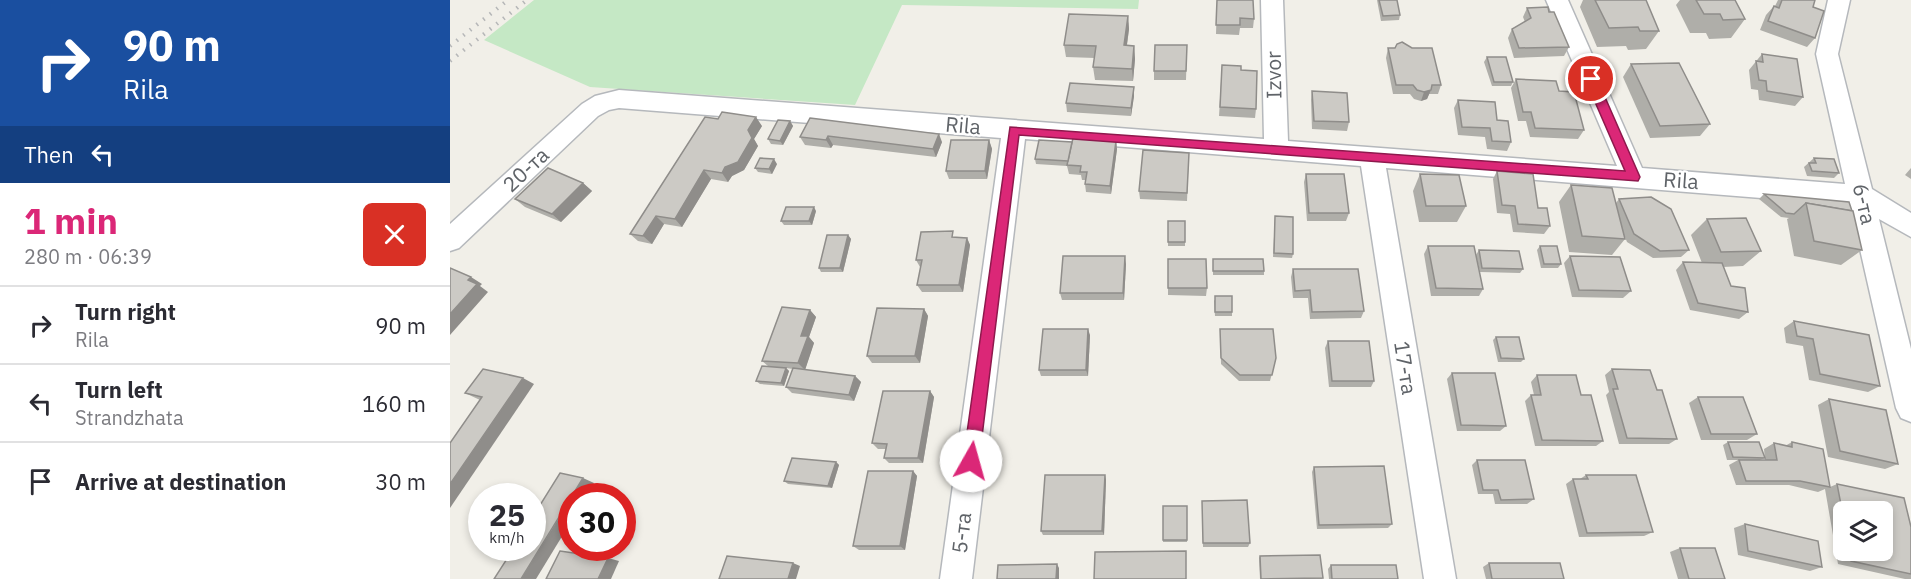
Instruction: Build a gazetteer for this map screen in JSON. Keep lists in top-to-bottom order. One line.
{"streets":{"street":["Izvor","Rila","20-та","6-та","17-та","5-та"]},"crossings":[["Izvor","Rila"],["Rila","20-та"],["Rila","6-та"],["Rila","17-та"],["Rila","5-та"]],"page":{"turn":["90 m","Rila"],"then":"Then","heading":["1 min","280 m · 06:39"],"list":[{"name":"Turn right","note":"Rila","value":"90 m"},{"name":"Turn left","note":"Strandzhata","value":"160 m"},{"name":"Arrive at destination","value":"30 m"}],"speed":"25 km/h","limit":"30"}}
